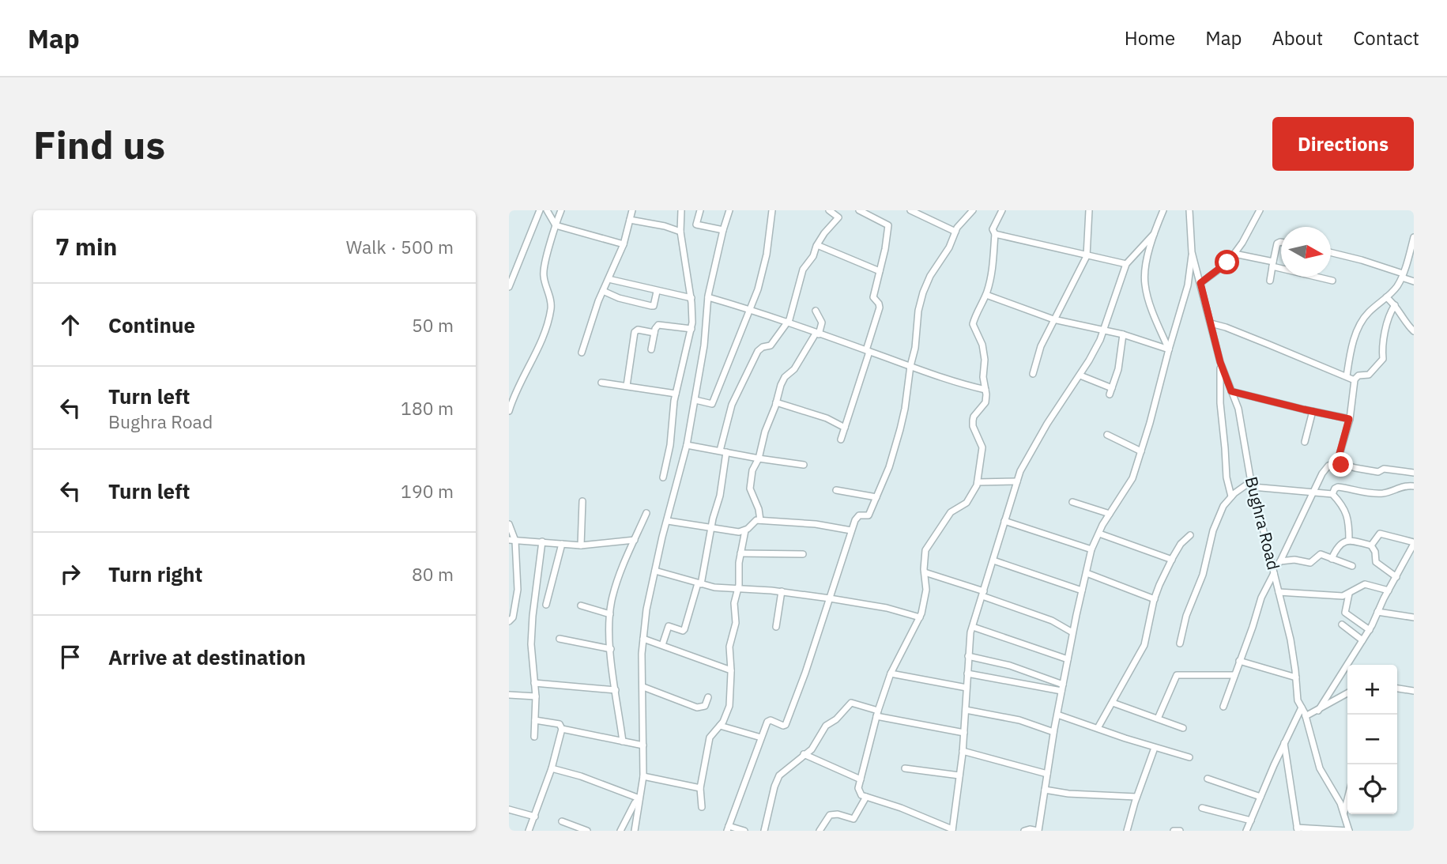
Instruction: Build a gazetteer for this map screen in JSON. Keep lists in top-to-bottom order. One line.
{"streets":{"street":["Bughra Road"]},"north":"right","page":{"header":"Map","nav":["Home","Map","About","Contact"],"buttons":"Directions","title":"Find us","heading":["7 min","Walk · 500 m"],"list":[["Continue","50 m"],["Turn left","Bughra Road","180 m"],["Turn left","190 m"],["Turn right","80 m"],"Arrive at destination"],"map_buttons":["+","−"]}}
